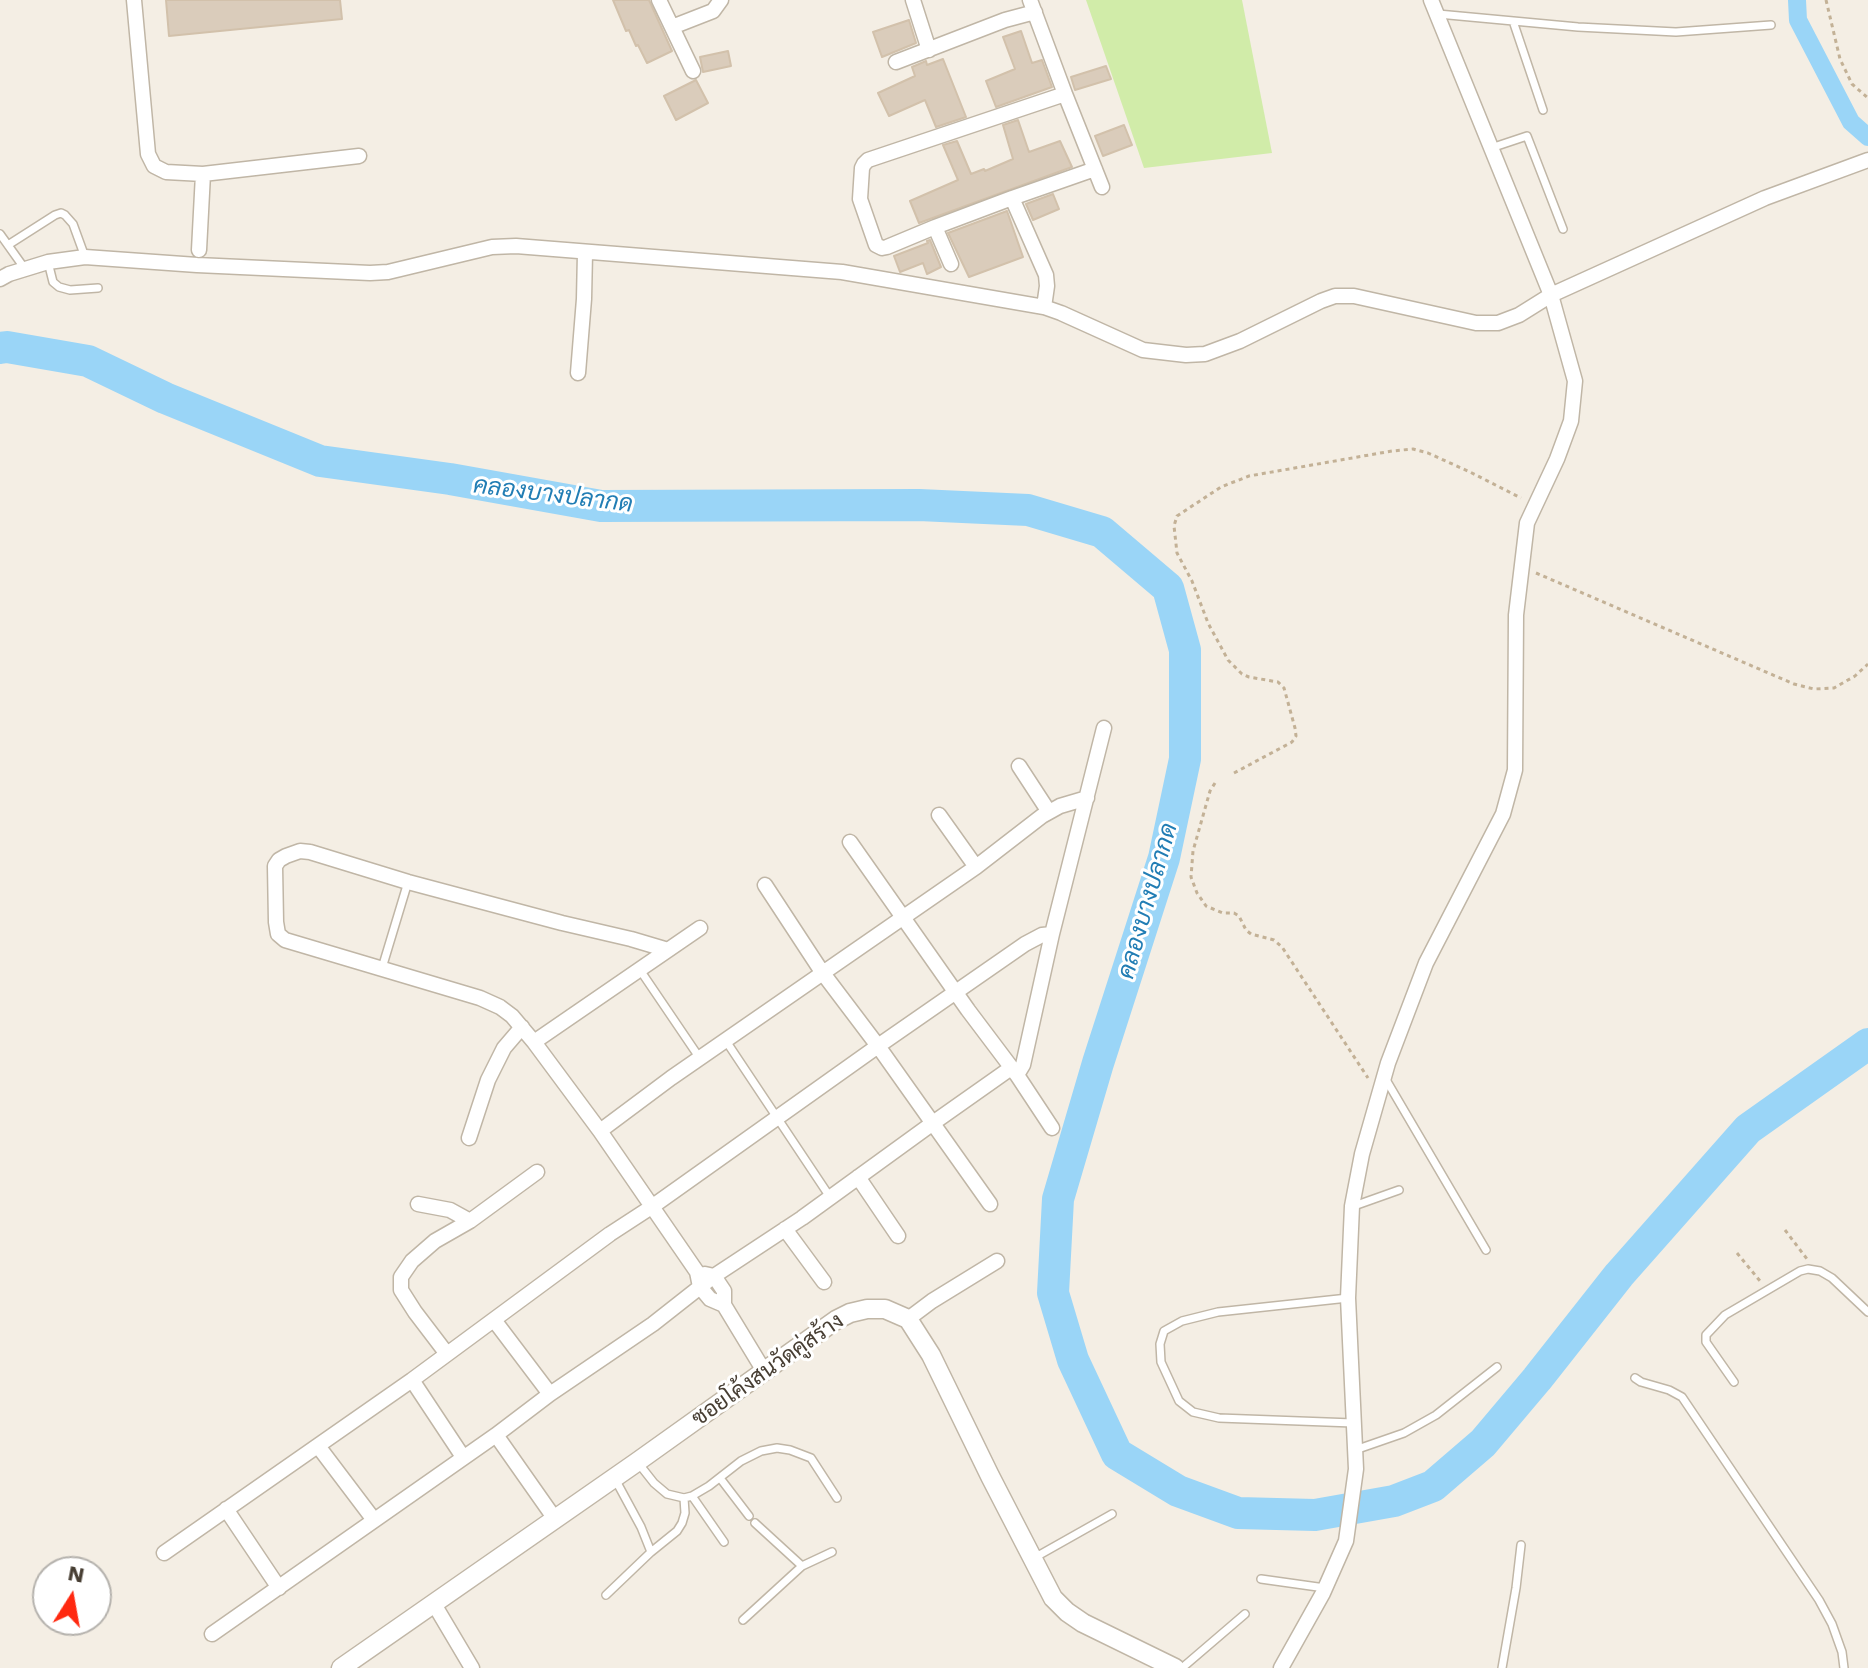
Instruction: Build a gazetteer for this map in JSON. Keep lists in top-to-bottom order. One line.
{"streets":{"street":["ซอยโค้งสนวัดคู่สร้าง"]},"water":["คลองบางปลากด"],"north":"top"}
